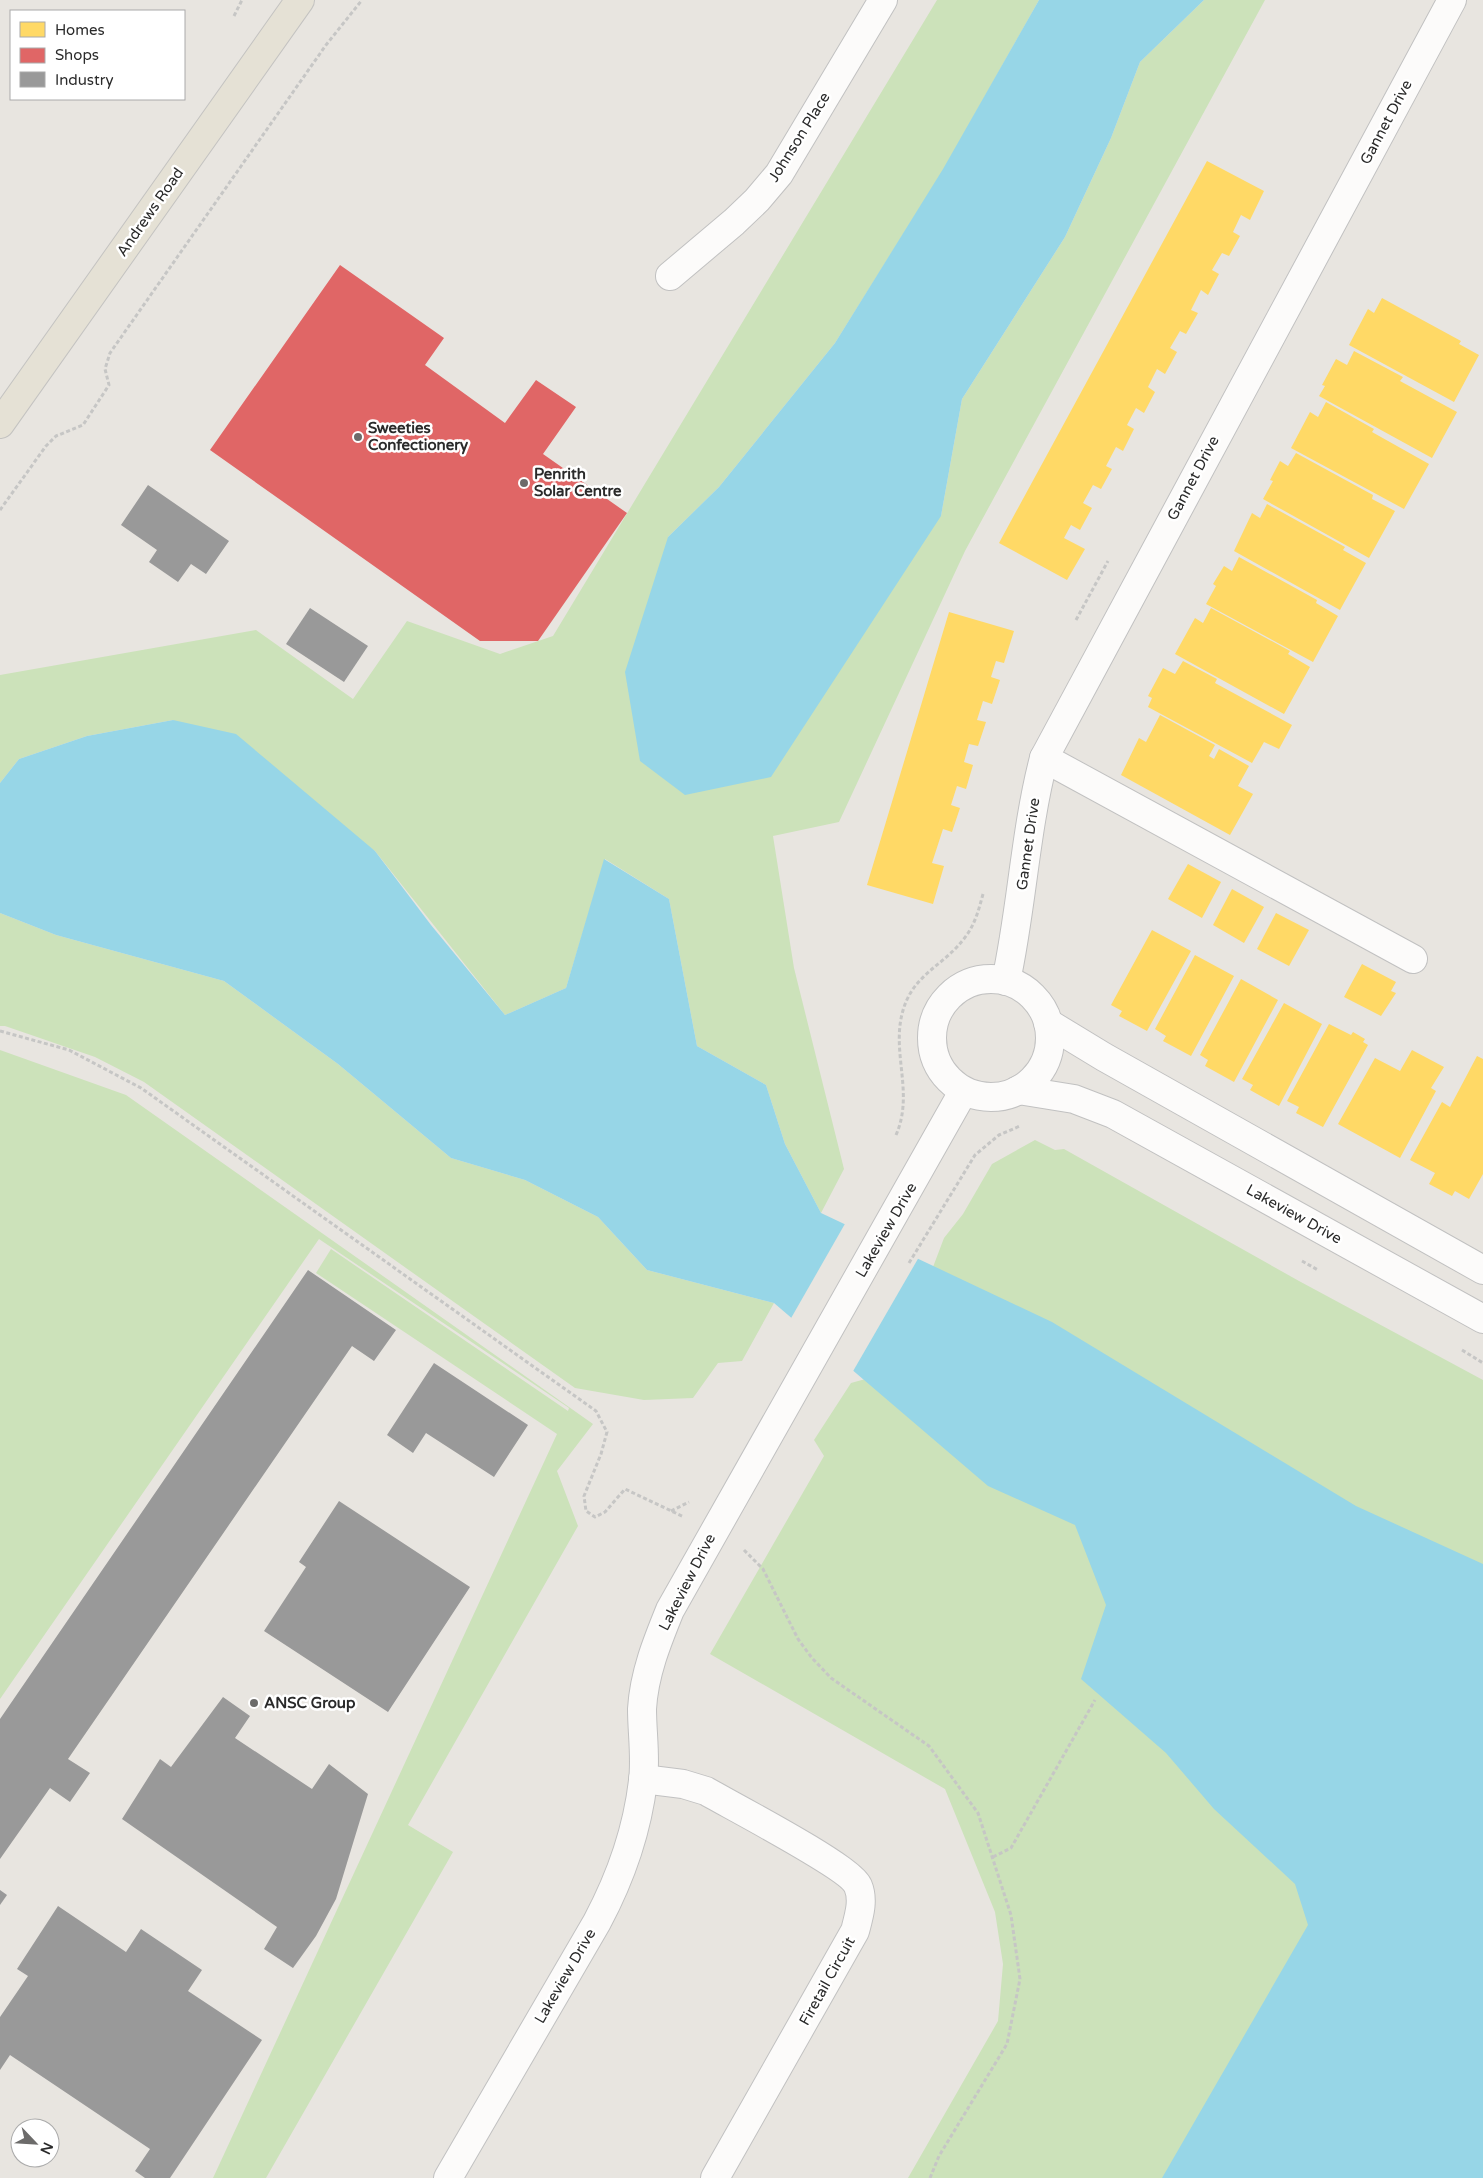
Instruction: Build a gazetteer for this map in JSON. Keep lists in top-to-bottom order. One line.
{"streets":{"main road":["Andrews Road"],"street":["Gannet Drive","Johnson Place","Lakeview Drive","Firetail Circuit"]},"crossings":[["Gannet Drive","Lakeview Drive"],["Lakeview Drive","Firetail Circuit"]],"places":["Sweeties Confectionery","Penrith Solar Centre","ANSC Group"],"legend":["Homes","Shops","Industry"],"north":"bottom right"}
